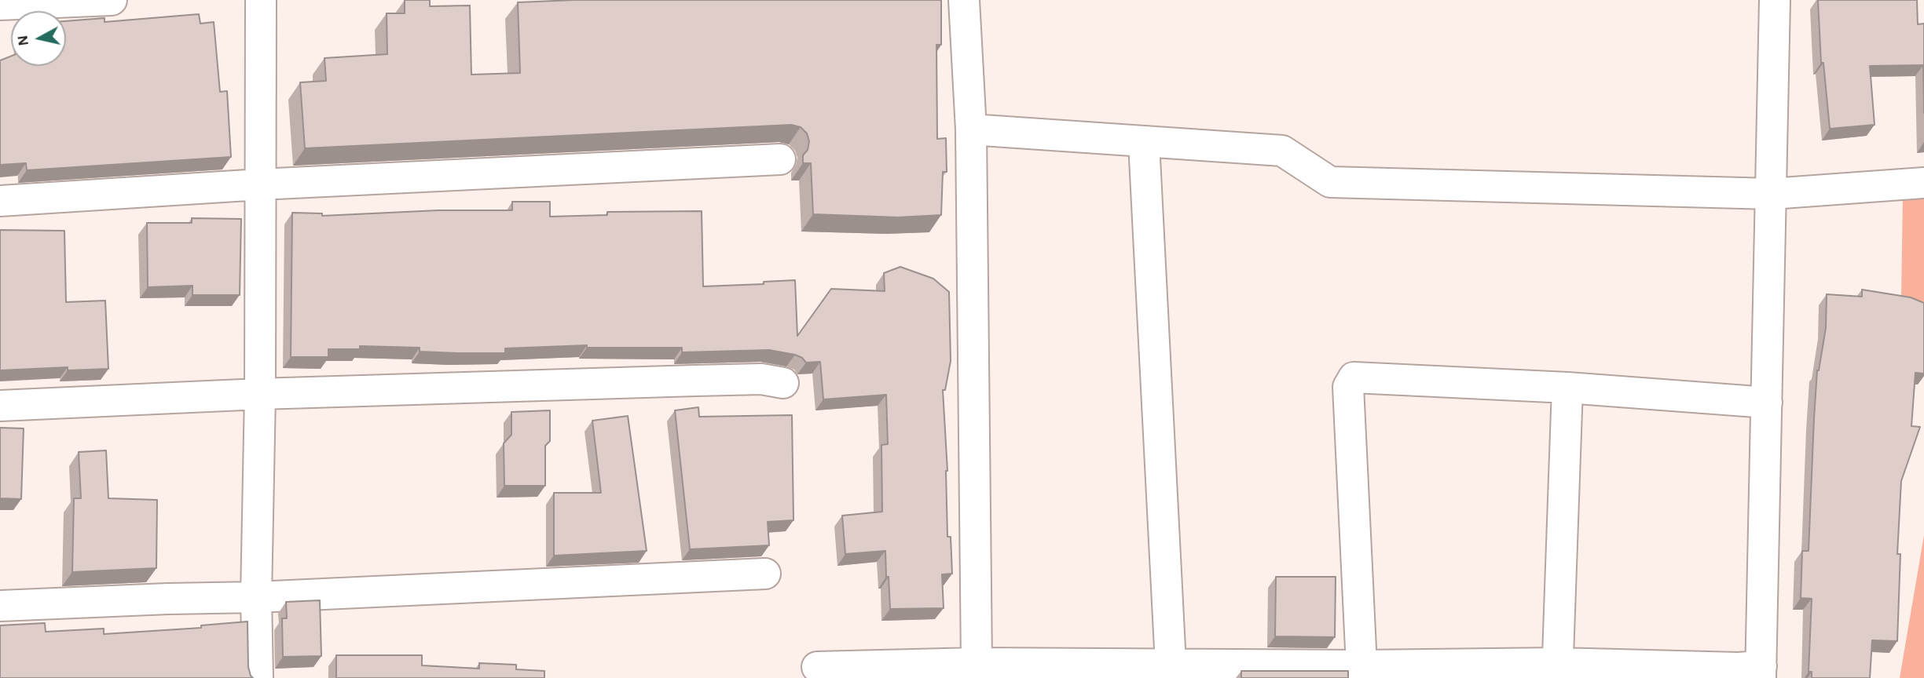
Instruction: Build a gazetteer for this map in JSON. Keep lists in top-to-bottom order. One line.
{"north":"left"}
